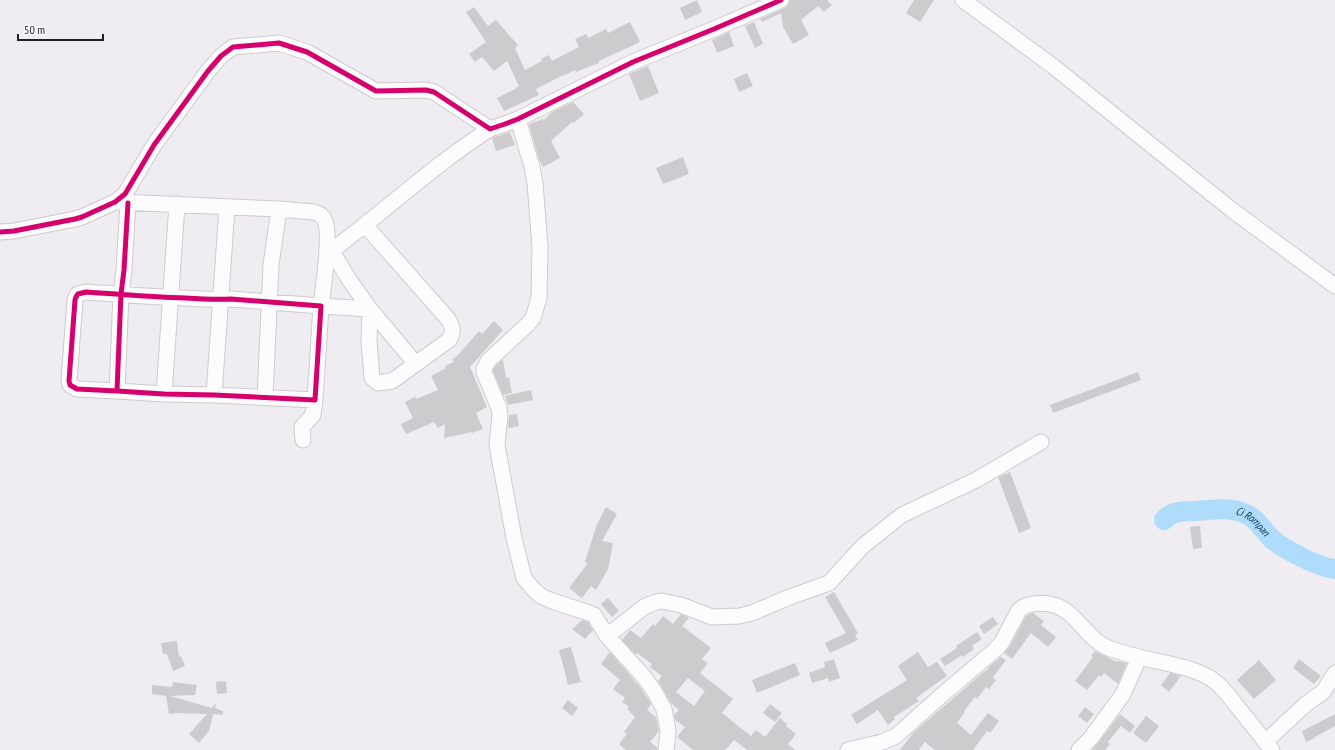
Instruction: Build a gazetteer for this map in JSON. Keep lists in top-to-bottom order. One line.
{"water":["Ci Rompan"],"scale_bar":"50 m"}
